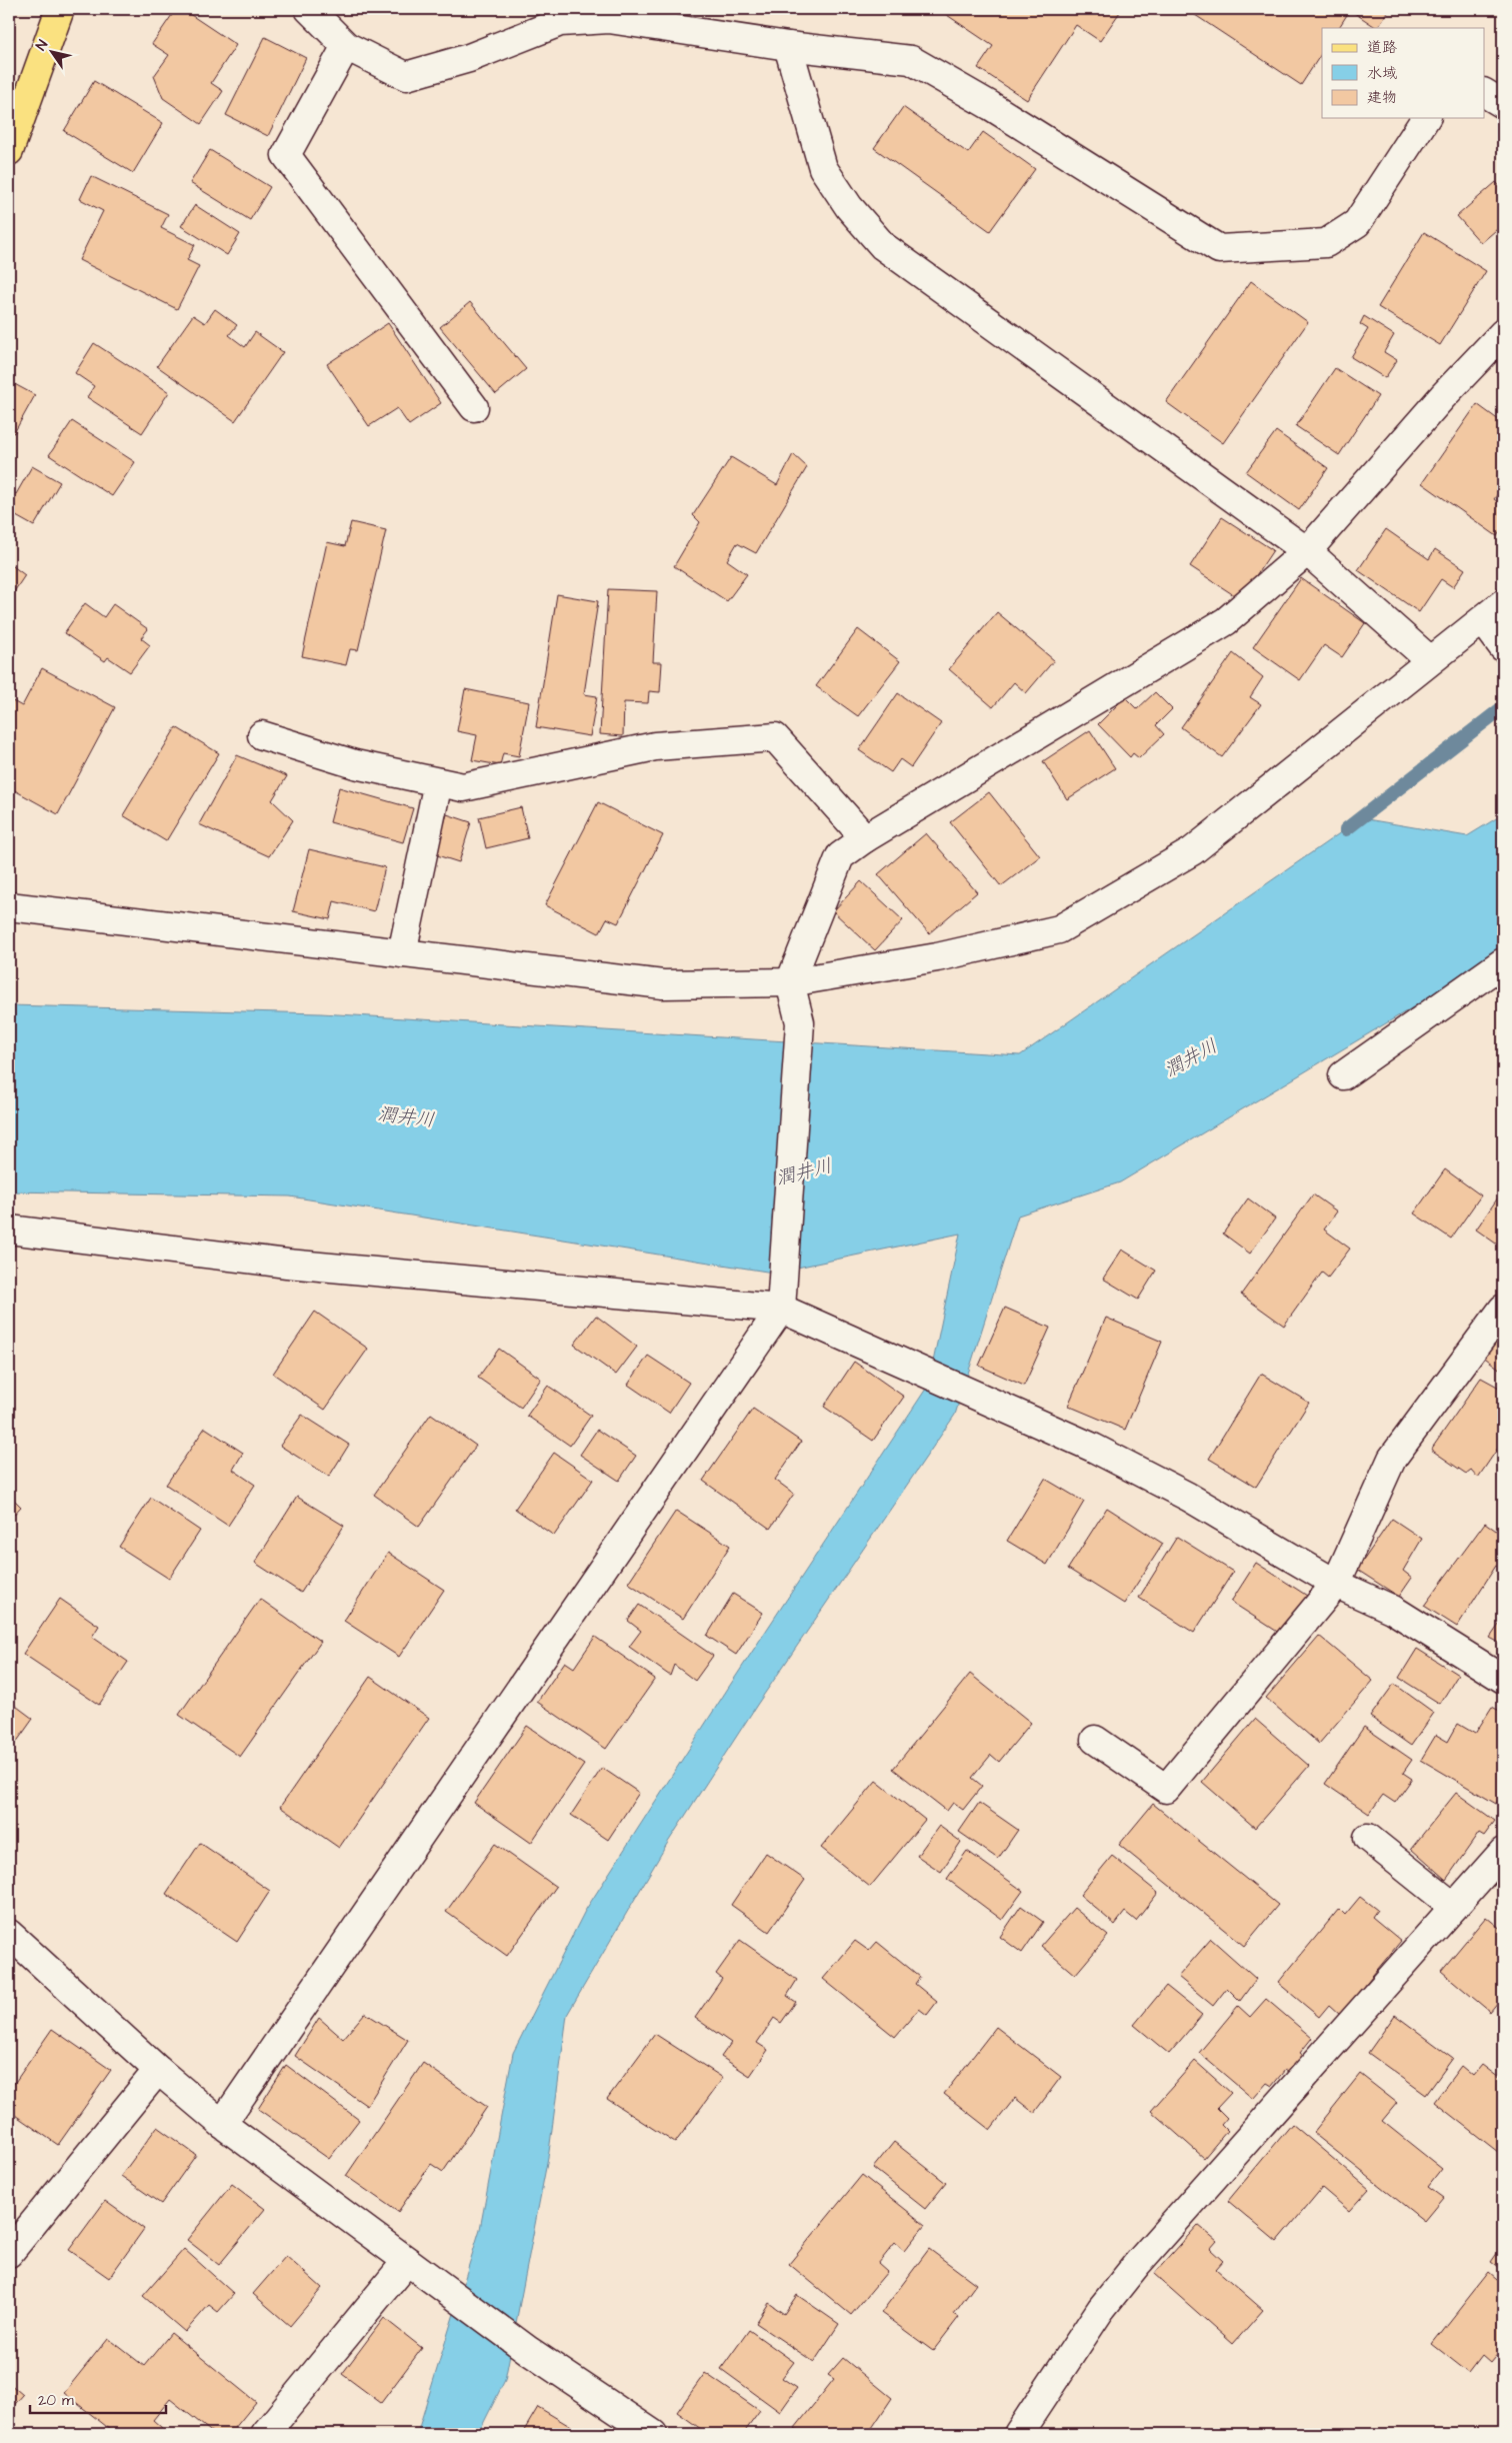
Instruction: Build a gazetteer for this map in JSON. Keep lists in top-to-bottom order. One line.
{"water":["潤井川"],"legend":["道路","水域","建物"],"scale_bar":"20 m","north":"top left"}
